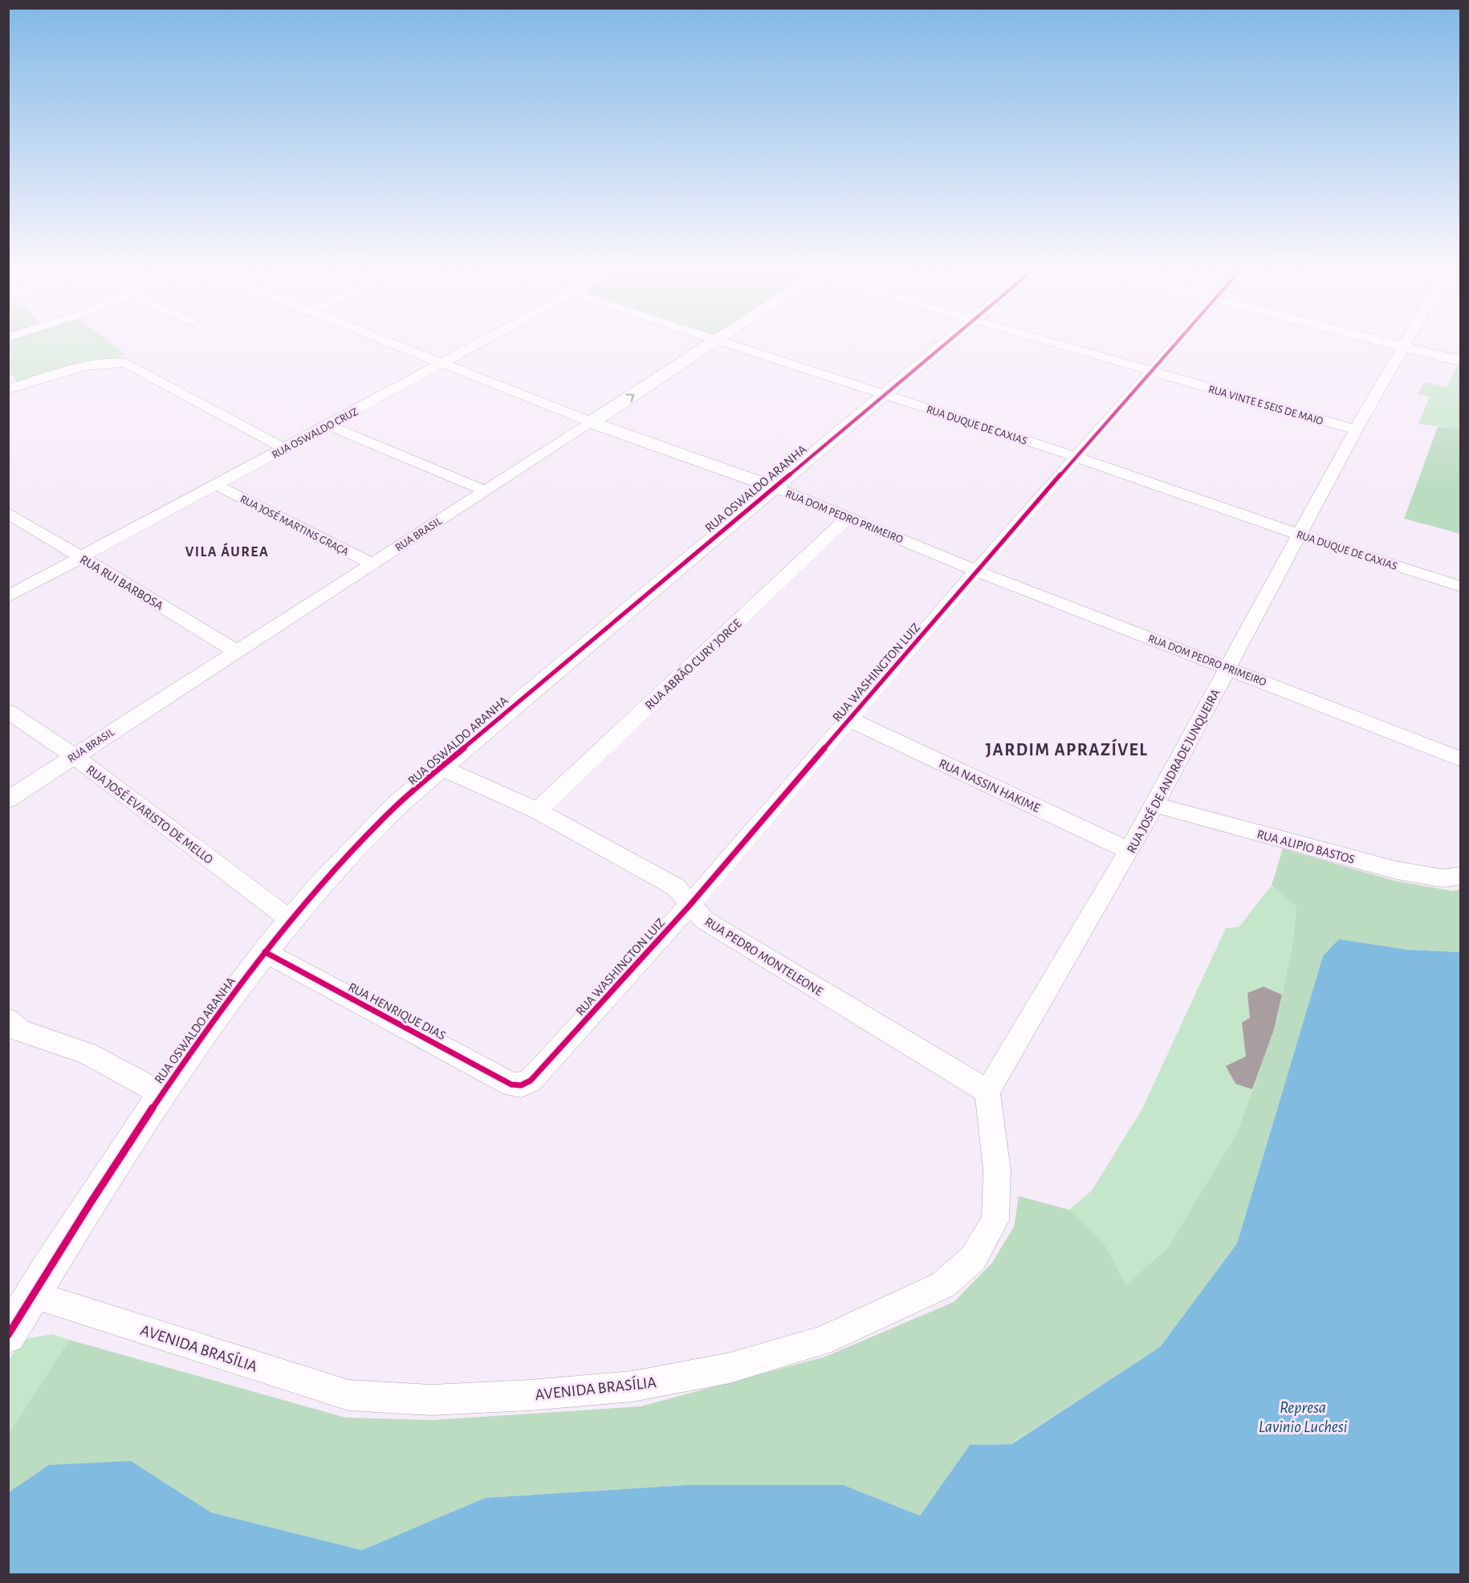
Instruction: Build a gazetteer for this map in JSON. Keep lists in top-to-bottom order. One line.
{"streets":{"street":["RUA VINTE E SEIS DE MAIO","RUA DUQUE DE CAXIAS","RUA OSWALDO CRUZ","RUA OSWALDO ARANHA","RUA DOM PEDRO PRIMEIRO","RUA JOSÉ MARTINS GRAÇA","RUA BRASIL","RUA RUI BARBOSA","RUA ABRÃO CURY JORGE","RUA WASHINGTON LUIZ","RUA JOSÉ DE ANDRADE JUNQUEIRA","RUA NASSIN HAKIME","RUA JOSÉ EVARISTO DE MELLO","RUA ALIPIO BASTOS","RUA PEDRO MONTELEONE","RUA HENRIQUE DIAS","AVENIDA BRASÍLIA"]},"crossings":[["RUA VINTE E SEIS DE MAIO","RUA WASHINGTON LUIZ"],["RUA VINTE E SEIS DE MAIO","RUA JOSÉ DE ANDRADE JUNQUEIRA"],["RUA DUQUE DE CAXIAS","RUA OSWALDO ARANHA"],["RUA DUQUE DE CAXIAS","RUA BRASIL"],["RUA DUQUE DE CAXIAS","RUA WASHINGTON LUIZ"],["RUA DUQUE DE CAXIAS","RUA JOSÉ DE ANDRADE JUNQUEIRA"],["RUA OSWALDO CRUZ","RUA DOM PEDRO PRIMEIRO"],["RUA OSWALDO CRUZ","RUA JOSÉ MARTINS GRAÇA"],["RUA OSWALDO CRUZ","RUA RUI BARBOSA"],["RUA OSWALDO ARANHA","RUA DOM PEDRO PRIMEIRO"],["RUA OSWALDO ARANHA","RUA JOSÉ EVARISTO DE MELLO"],["RUA OSWALDO ARANHA","RUA PEDRO MONTELEONE"],["RUA OSWALDO ARANHA","RUA HENRIQUE DIAS"],["RUA OSWALDO ARANHA","AVENIDA BRASÍLIA"],["RUA DOM PEDRO PRIMEIRO","RUA BRASIL"],["RUA DOM PEDRO PRIMEIRO","RUA ABRÃO CURY JORGE"],["RUA DOM PEDRO PRIMEIRO","RUA WASHINGTON LUIZ"],["RUA DOM PEDRO PRIMEIRO","RUA JOSÉ DE ANDRADE JUNQUEIRA"],["RUA JOSÉ MARTINS GRAÇA","RUA BRASIL"],["RUA BRASIL","RUA RUI BARBOSA"],["RUA BRASIL","RUA JOSÉ EVARISTO DE MELLO"],["RUA ABRÃO CURY JORGE","RUA PEDRO MONTELEONE"],["RUA WASHINGTON LUIZ","RUA NASSIN HAKIME"],["RUA WASHINGTON LUIZ","RUA PEDRO MONTELEONE"],["RUA WASHINGTON LUIZ","RUA HENRIQUE DIAS"],["RUA JOSÉ DE ANDRADE JUNQUEIRA","RUA NASSIN HAKIME"],["RUA JOSÉ DE ANDRADE JUNQUEIRA","RUA ALIPIO BASTOS"],["RUA JOSÉ DE ANDRADE JUNQUEIRA","RUA PEDRO MONTELEONE"],["RUA JOSÉ DE ANDRADE JUNQUEIRA","AVENIDA BRASÍLIA"],["RUA PEDRO MONTELEONE","AVENIDA BRASÍLIA"]],"districts":["VILA ÁUREA","JARDIM APRAZÍVEL"],"water":["Represa Lavinio Luchesi"]}
